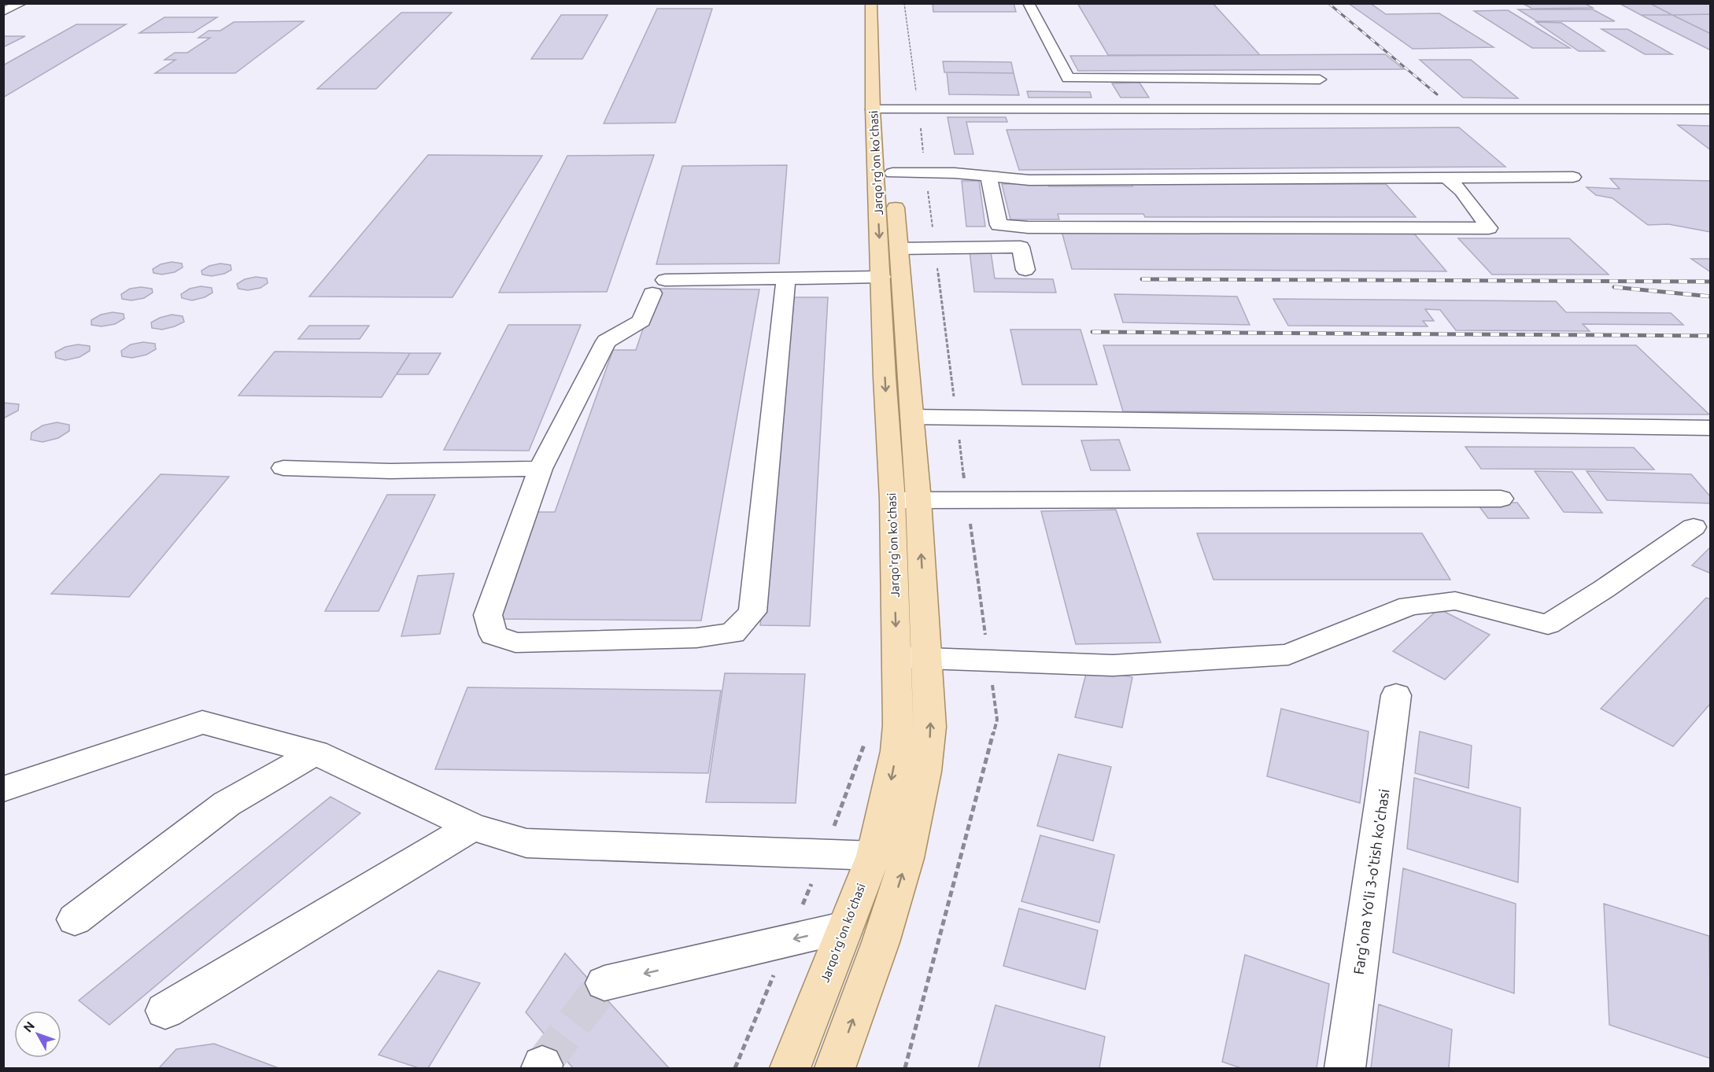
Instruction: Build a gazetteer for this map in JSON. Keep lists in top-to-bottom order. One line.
{"streets":{"main road":["Jarqo'rg'on ko'chasi"],"street":["Farg'ona Yo'li 3-o'tish ko'chasi"]},"north":"top left"}
